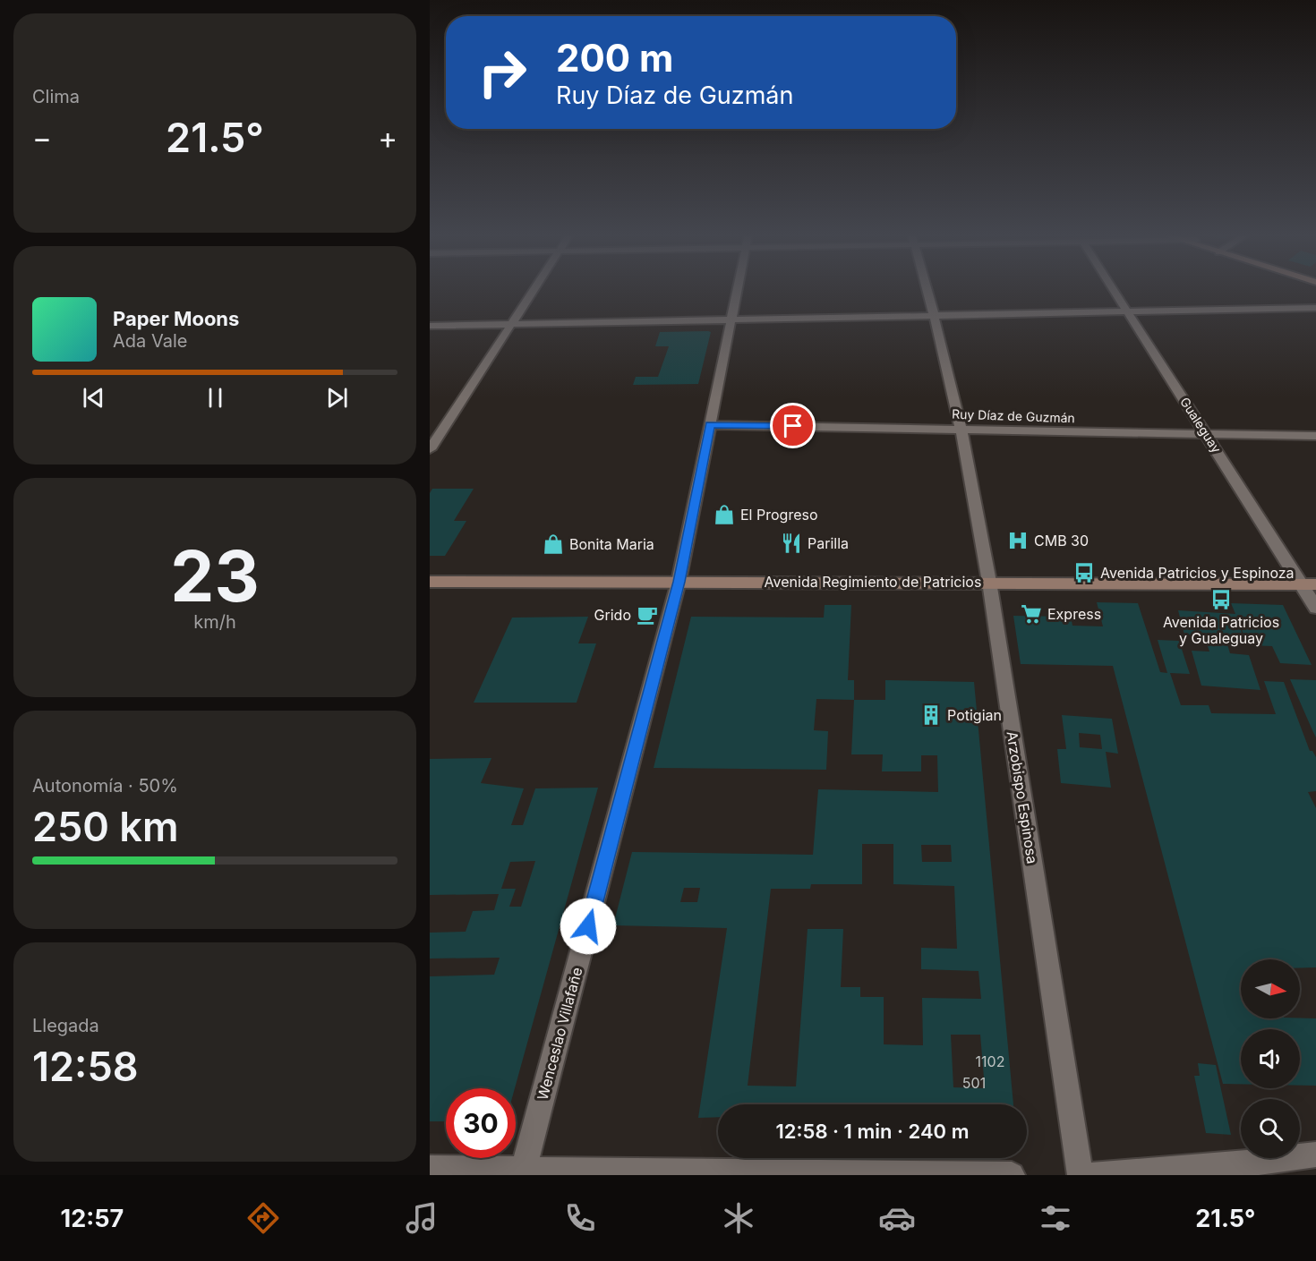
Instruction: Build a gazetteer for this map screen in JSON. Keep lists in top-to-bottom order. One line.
{"streets":{"main road":["Avenida Regimiento de Patricios"],"street":["Ruy Díaz de Guzmán","Gualeguay","Arzobispo Espinosa","Wenceslao Villafañe"]},"crossings":[["Ruy Díaz de Guzmán","Gualeguay"],["Ruy Díaz de Guzmán","Arzobispo Espinosa"],["Ruy Díaz de Guzmán","Wenceslao Villafañe"],["Gualeguay","Avenida Regimiento de Patricios"],["Avenida Regimiento de Patricios","Arzobispo Espinosa"],["Avenida Regimiento de Patricios","Wenceslao Villafañe"]],"places":{"shop":["El Progreso","Bonita Maria"],"hospital":["CMB 30"],"restaurant":["Parilla"],"bus stop":["Avenida Patricios y Espinoza","Avenida Patricios y Gualeguay"],"supermarket":["Express"],"cafe":["Grido"],"building":["Potigian"]},"house_numbers":["1102","501"],"north":"right","page":{"tile":["Clima",["23","km/h"],["Autonomía · 50%","250 km"],["Llegada","12:58"]],"turn":["200 m","Ruy Díaz de Guzmán"],"heat":["−","21.5°","+"],"song":["Paper Moons","Ada Vale"],"limit":"30","trip":"12:58 · 1 min · 240 m","tabs":["12:57","21.5°"]}}
